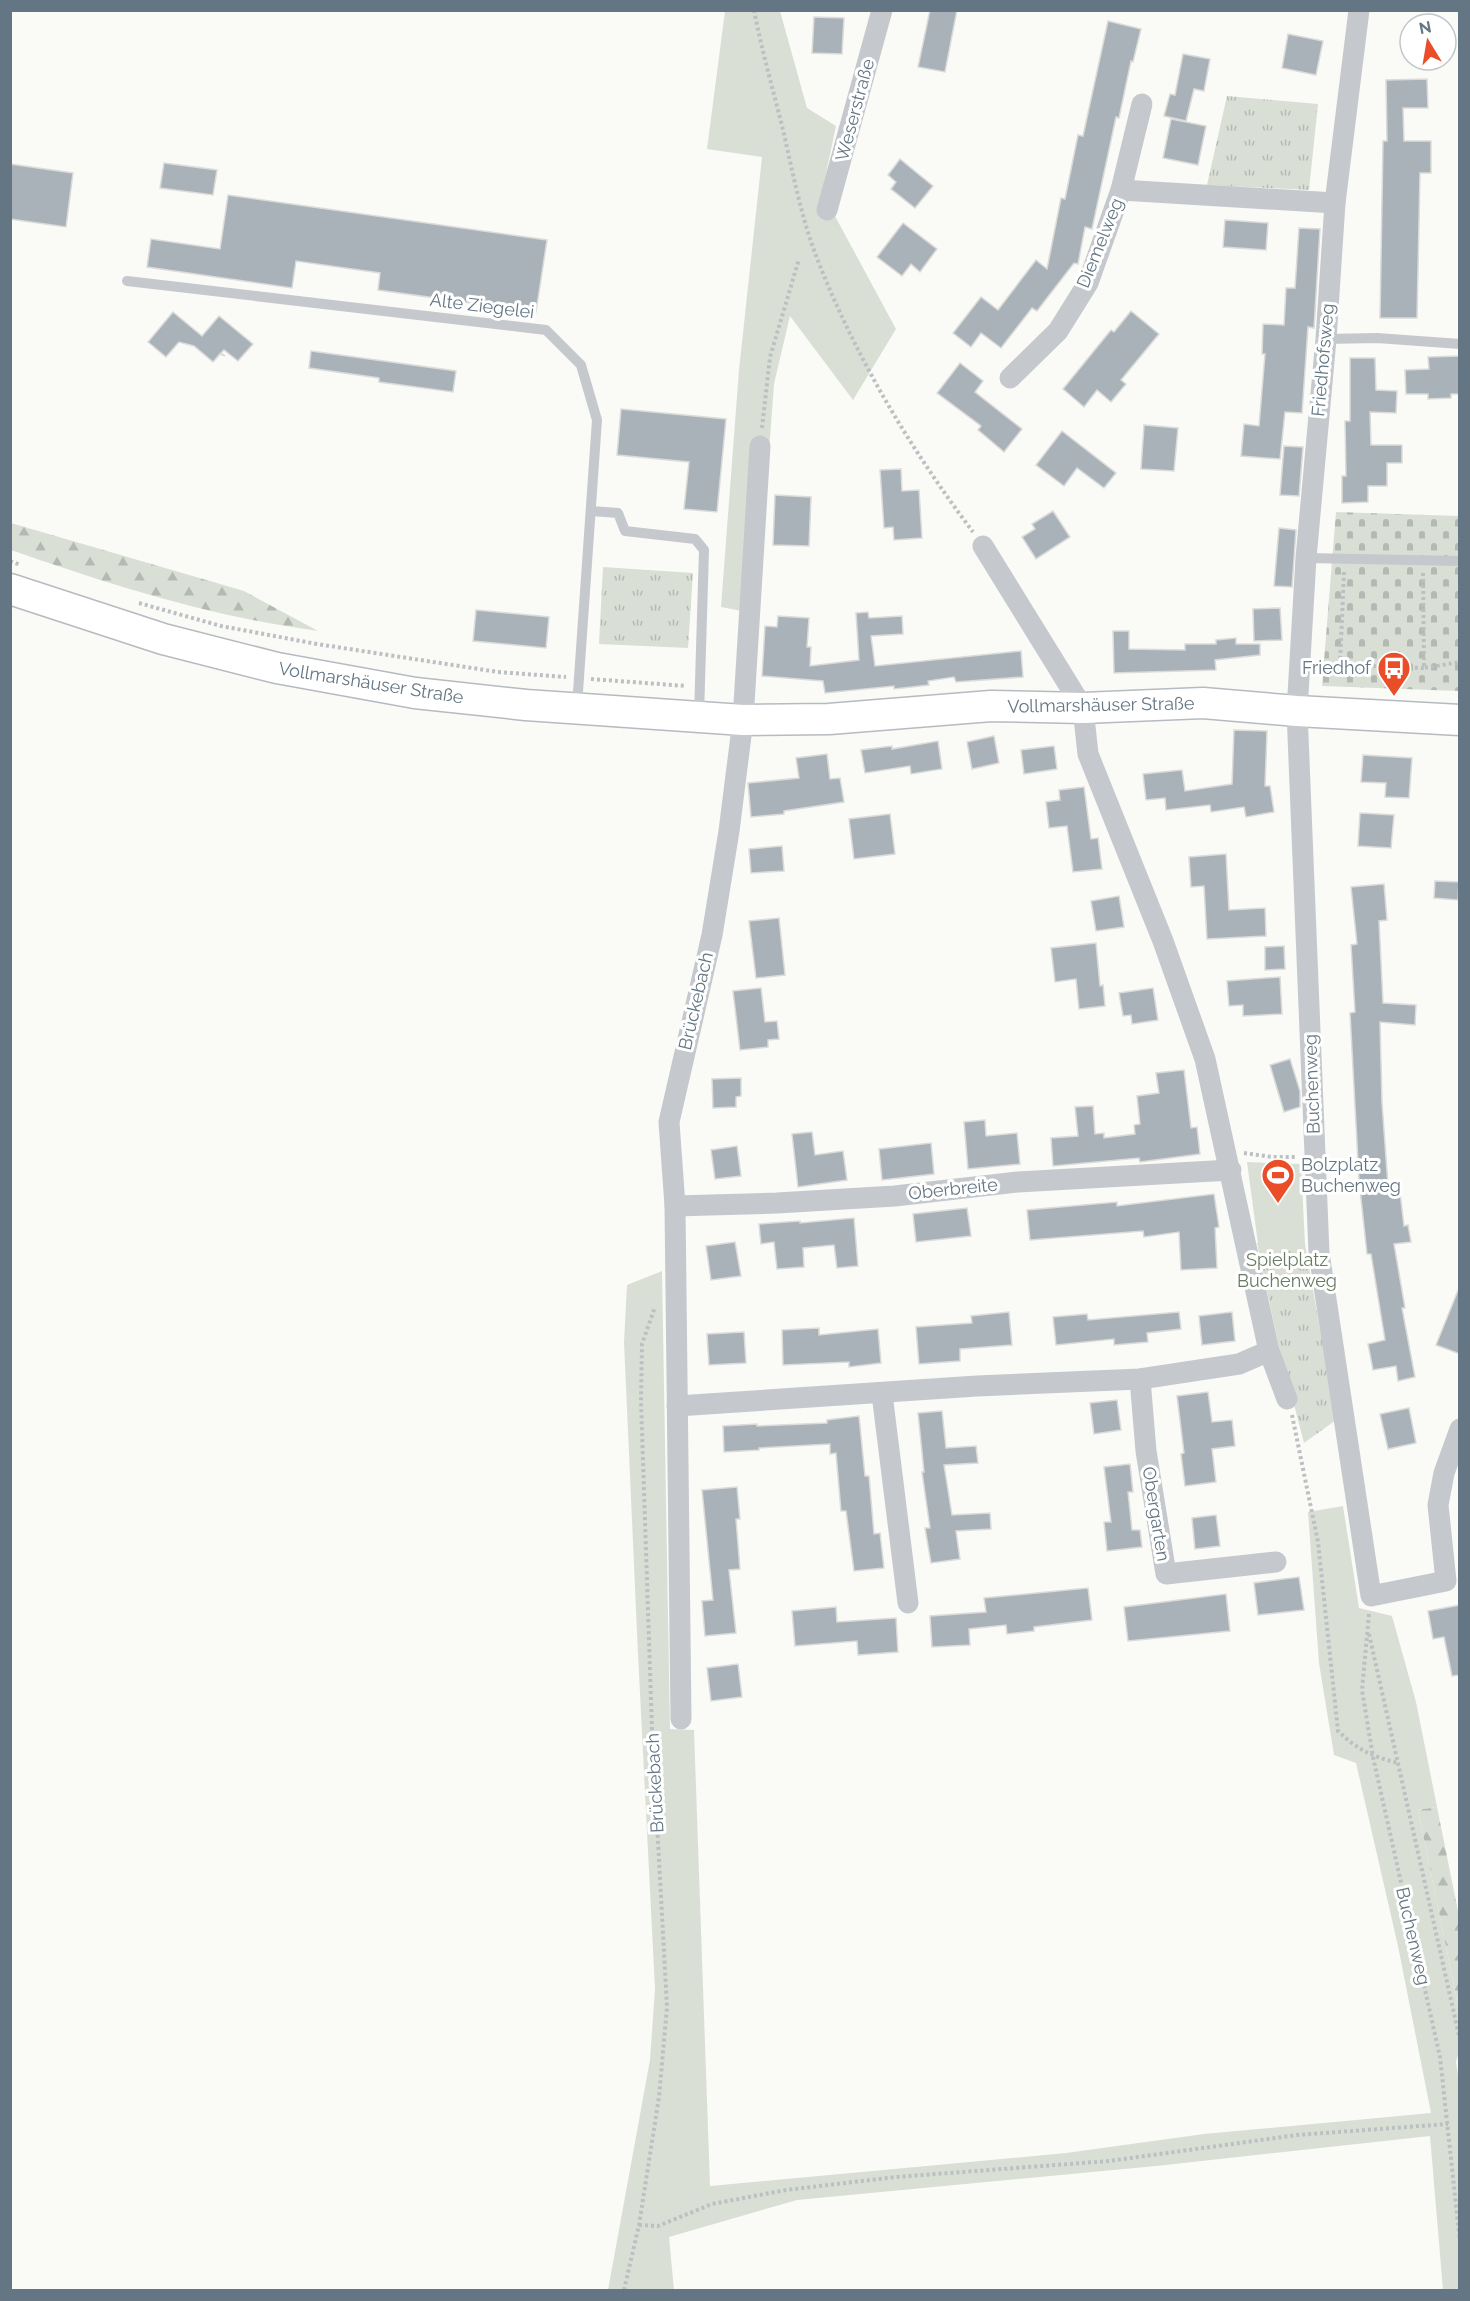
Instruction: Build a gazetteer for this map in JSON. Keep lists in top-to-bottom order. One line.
{"streets":{"main road":["Vollmarshäuser Straße"],"street":["Weserstraße","Diemelweg","Friedhofsweg","Brückebach","Buchenweg","Oberbreite","Obergarten"],"lane":["Alte Ziegelei"]},"crossings":[["Diemelweg","Friedhofsweg"],["Alte Ziegelei","Vollmarshäuser Straße"],["Friedhofsweg","Vollmarshäuser Straße"],["Friedhofsweg","Buchenweg"],["Vollmarshäuser Straße","Brückebach"],["Vollmarshäuser Straße","Buchenweg"],["Brückebach","Oberbreite"]],"parks":["Spielplatz Buchenweg"],"places":{"bus stop":["Friedhof"],"sports":["Bolzplatz Buchenweg"]},"north":"top"}
